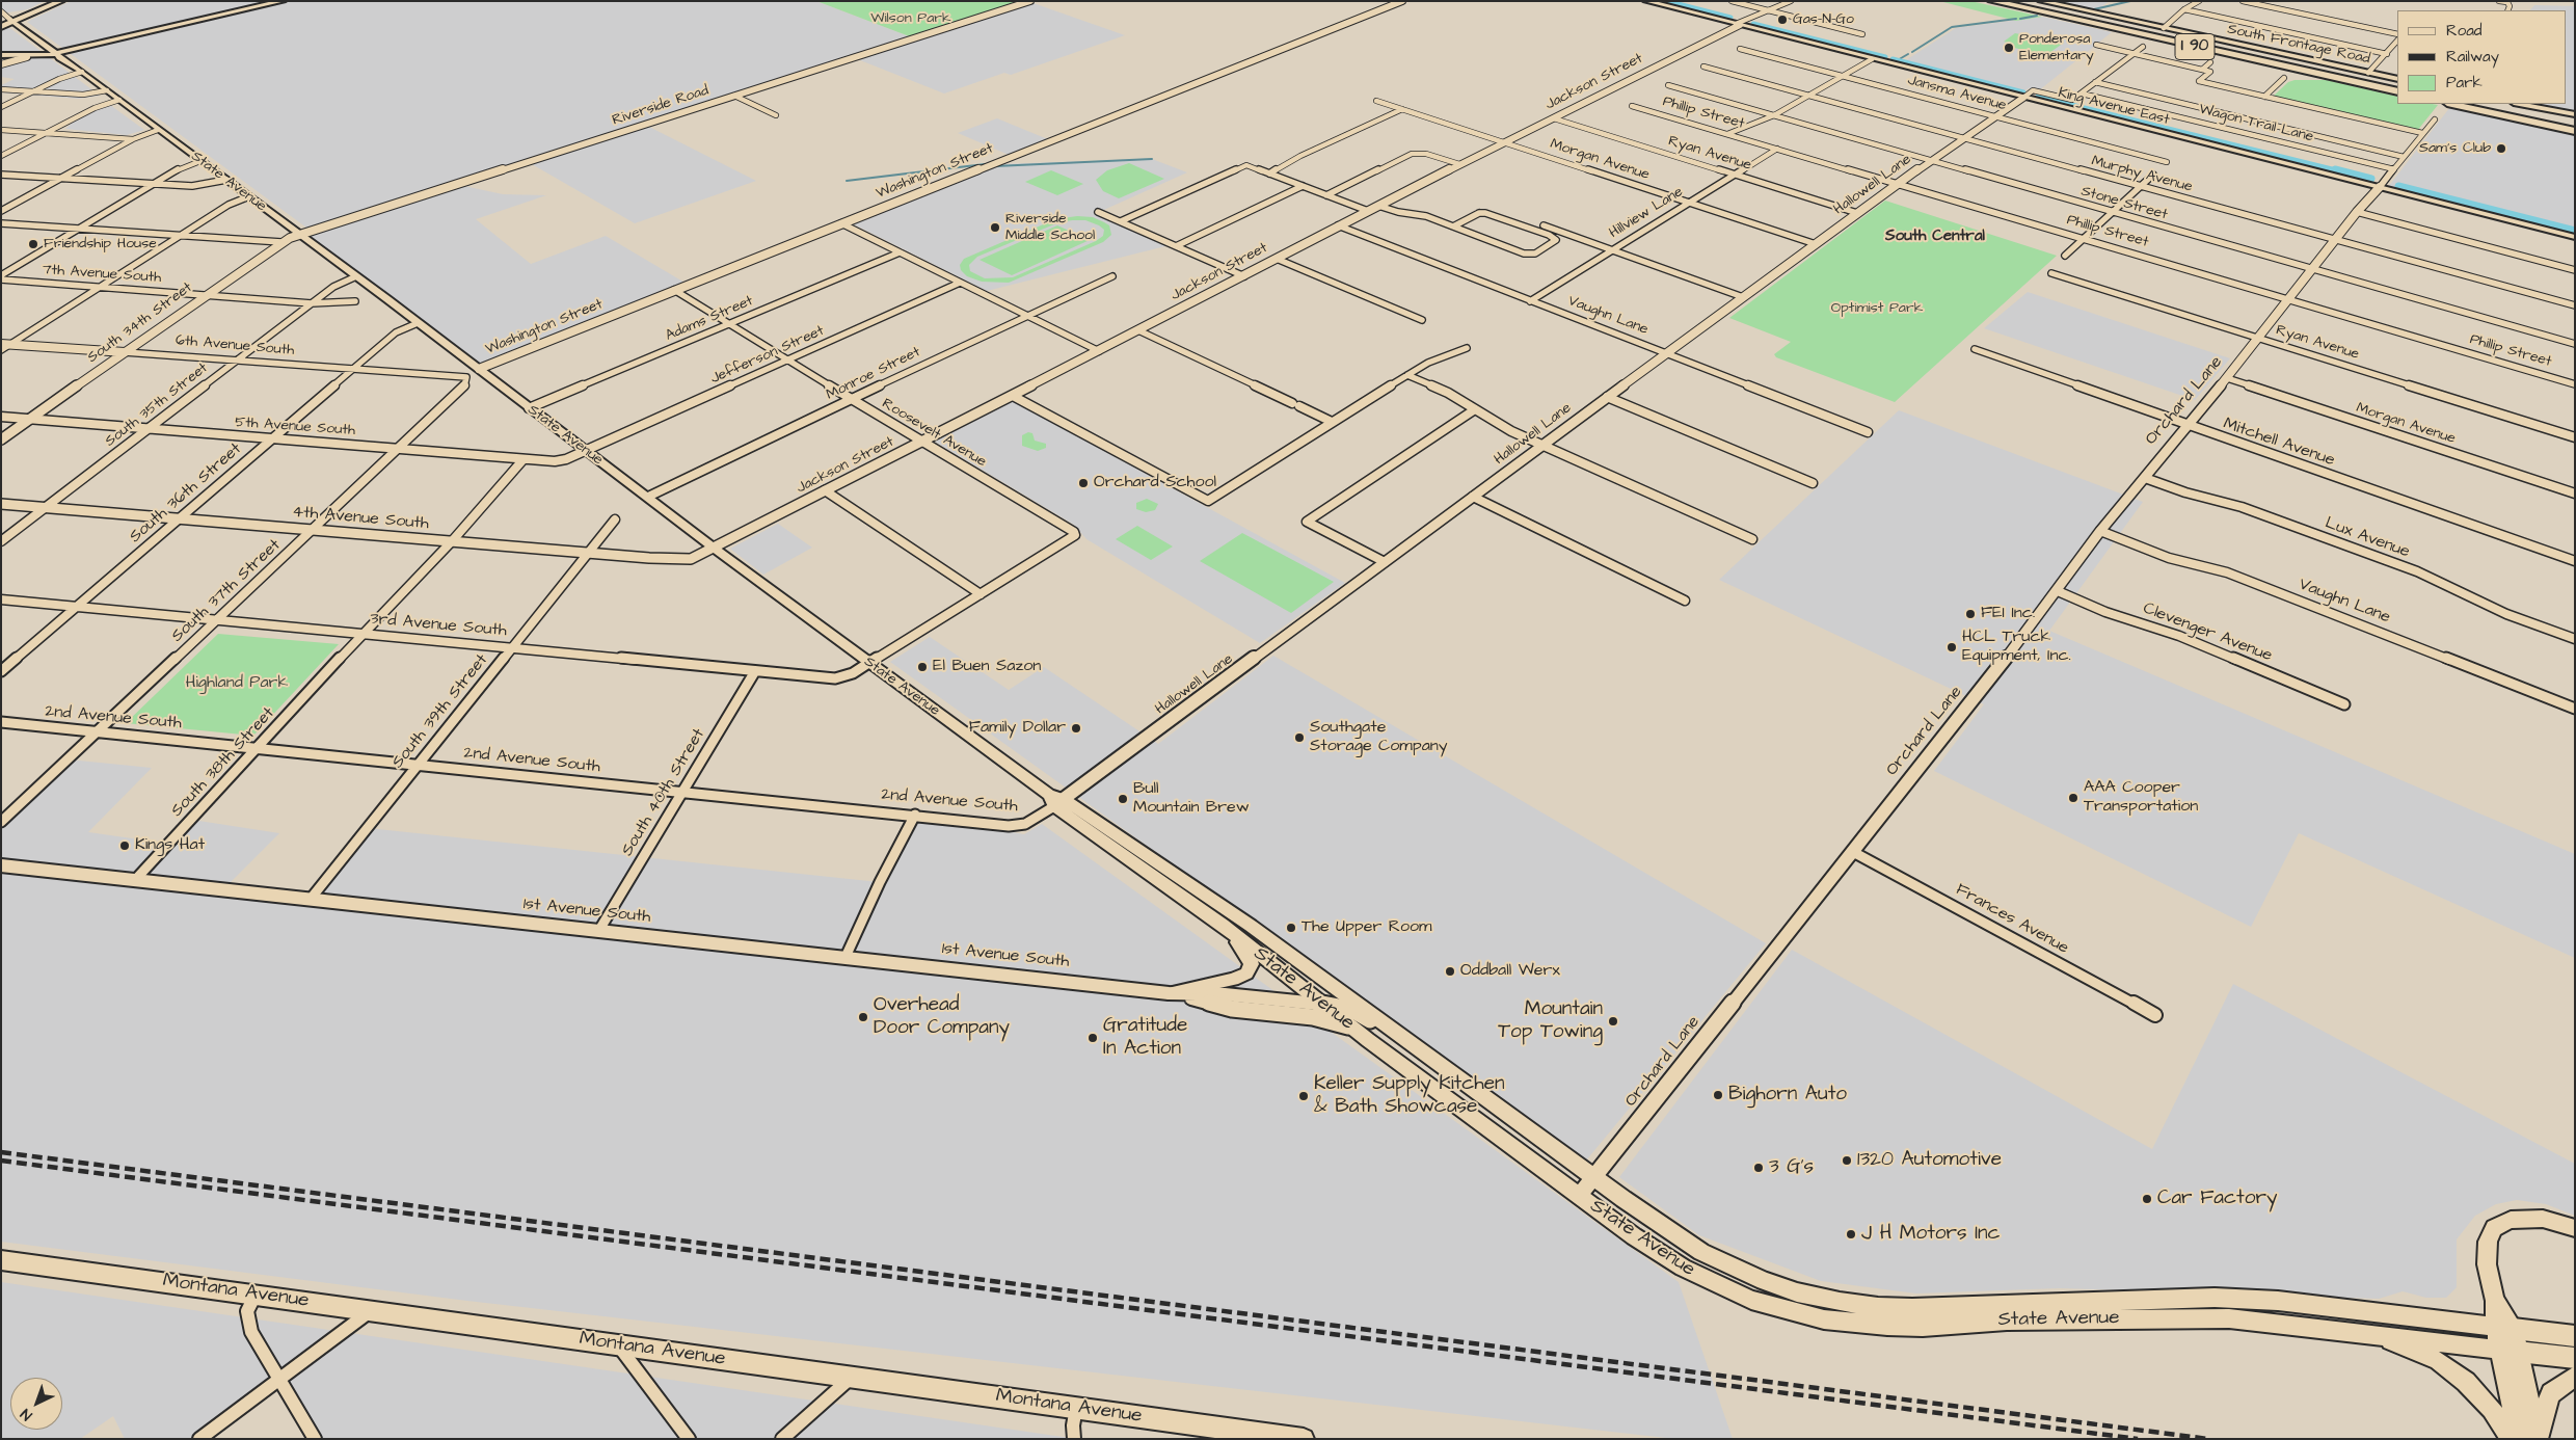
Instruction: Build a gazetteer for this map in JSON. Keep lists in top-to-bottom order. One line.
{"streets":{"highway":["I 90"],"main road":["South Frontage Road","King Avenue East","State Avenue","Montana Avenue"],"street":["Jackson Street","Jansma Avenue","Riverside Road","Phillip Street","Wagon Trail Lane","Ryan Avenue","Morgan Avenue","Washington Street","Murphy Avenue","Hallowell Lane","Stone Street","Hillview Lane","7th Avenue South","Vaughn Lane","Adams Street","South 34th Street","6th Avenue South","Jefferson Street","Monroe Street","Orchard Lane","South 35th Street","5th Avenue South","Roosevelt Avenue","Mitchell Avenue","South 36th Street","4th Avenue South","Lux Avenue","South 37th Street","3rd Avenue South","Clevenger Avenue","South 39th Street","2nd Avenue South","South 38th Street","South 40th Street","1st Avenue South","Frances Avenue"]},"crossings":[["Jackson Street","King Avenue East"],["Jackson Street","Ryan Avenue"],["Jackson Street","Morgan Avenue"],["Jackson Street","State Avenue"],["Jackson Street","Vaughn Lane"],["Jackson Street","Roosevelt Avenue"],["Jackson Street","4th Avenue South"],["Jansma Avenue","Hallowell Lane"],["Riverside Road","State Avenue"],["Riverside Road","South 34th Street"],["King Avenue East","Hallowell Lane"],["King Avenue East","Orchard Lane"],["Phillip Street","Hallowell Lane"],["Phillip Street","Hillview Lane"],["Phillip Street","Orchard Lane"],["Wagon Trail Lane","Hallowell Lane"],["Wagon Trail Lane","Orchard Lane"],["Ryan Avenue","Hallowell Lane"],["Ryan Avenue","Hillview Lane"],["Ryan Avenue","Orchard Lane"],["Morgan Avenue","Hallowell Lane"],["Morgan Avenue","Hillview Lane"],["Morgan Avenue","Orchard Lane"],["Washington Street","State Avenue"],["Washington Street","Roosevelt Avenue"],["Murphy Avenue","Hallowell Lane"],["Murphy Avenue","Orchard Lane"],["State Avenue","Hallowell Lane"],["State Avenue","Adams Street"],["State Avenue","South 34th Street"],["State Avenue","Jefferson Street"],["State Avenue","Monroe Street"],["State Avenue","Orchard Lane"],["State Avenue","South 35th Street"],["State Avenue","5th Avenue South"],["State Avenue","South 36th Street"],["State Avenue","4th Avenue South"],["State Avenue","3rd Avenue South"],["State Avenue","2nd Avenue South"],["State Avenue","1st Avenue South"],["Hallowell Lane","Stone Street"],["Hallowell Lane","Vaughn Lane"],["Hallowell Lane","2nd Avenue South"],["Stone Street","Orchard Lane"],["Hillview Lane","Vaughn Lane"],["7th Avenue South","South 34th Street"],["7th Avenue South","South 35th Street"],["Vaughn Lane","Orchard Lane"],["Adams Street","Roosevelt Avenue"],["South 34th Street","6th Avenue South"],["South 34th Street","5th Avenue South"],["6th Avenue South","South 35th Street"],["6th Avenue South","South 36th Street"],["6th Avenue South","South 37th Street"],["Jefferson Street","5th Avenue South"],["Jefferson Street","Roosevelt Avenue"],["Monroe Street","Roosevelt Avenue"],["Orchard Lane","Mitchell Avenue"],["Orchard Lane","Lux Avenue"],["Orchard Lane","Clevenger Avenue"],["Orchard Lane","Frances Avenue"],["South 35th Street","5th Avenue South"],["South 35th Street","4th Avenue South"],["5th Avenue South","South 36th Street"],["5th Avenue South","South 37th Street"],["5th Avenue South","South 38th Street"],["Roosevelt Avenue","3rd Avenue South"],["South 36th Street","4th Avenue South"],["South 36th Street","3rd Avenue South"],["4th Avenue South","South 37th Street"],["4th Avenue South","South 39th Street"],["4th Avenue South","South 38th Street"],["South 37th Street","3rd Avenue South"],["South 37th Street","2nd Avenue South"],["3rd Avenue South","South 39th Street"],["3rd Avenue South","South 38th Street"],["3rd Avenue South","South 40th Street"],["South 39th Street","2nd Avenue South"],["South 39th Street","1st Avenue South"],["2nd Avenue South","South 38th Street"],["2nd Avenue South","South 40th Street"],["South 38th Street","1st Avenue South"],["South 40th Street","1st Avenue South"]],"districts":["South Central"],"parks":["Wilson Park","Optimist Park","Highland Park"],"places":["Gas-N-Go","Ponderosa Elementary","Sam's Club","Riverside Middle School","Friendship House","Orchard School","FEI Inc.","HCL Truck Equipment, Inc.","El Buen Sazon","Family Dollar","Southgate Storage Company","AAA Cooper Transportation","Bull Mountain Brew","Kings Hat","The Upper Room","Oddball Werx","Overhead Door Company","Mountain Top Towing","Gratitude In Action","Bighorn Auto","Keller Supply Kitchen & Bath Showcase","1320 Automotive","3 G's","Car Factory","J H Motors Inc"],"legend":["Road","Railway","Park"],"north":"bottom left"}
